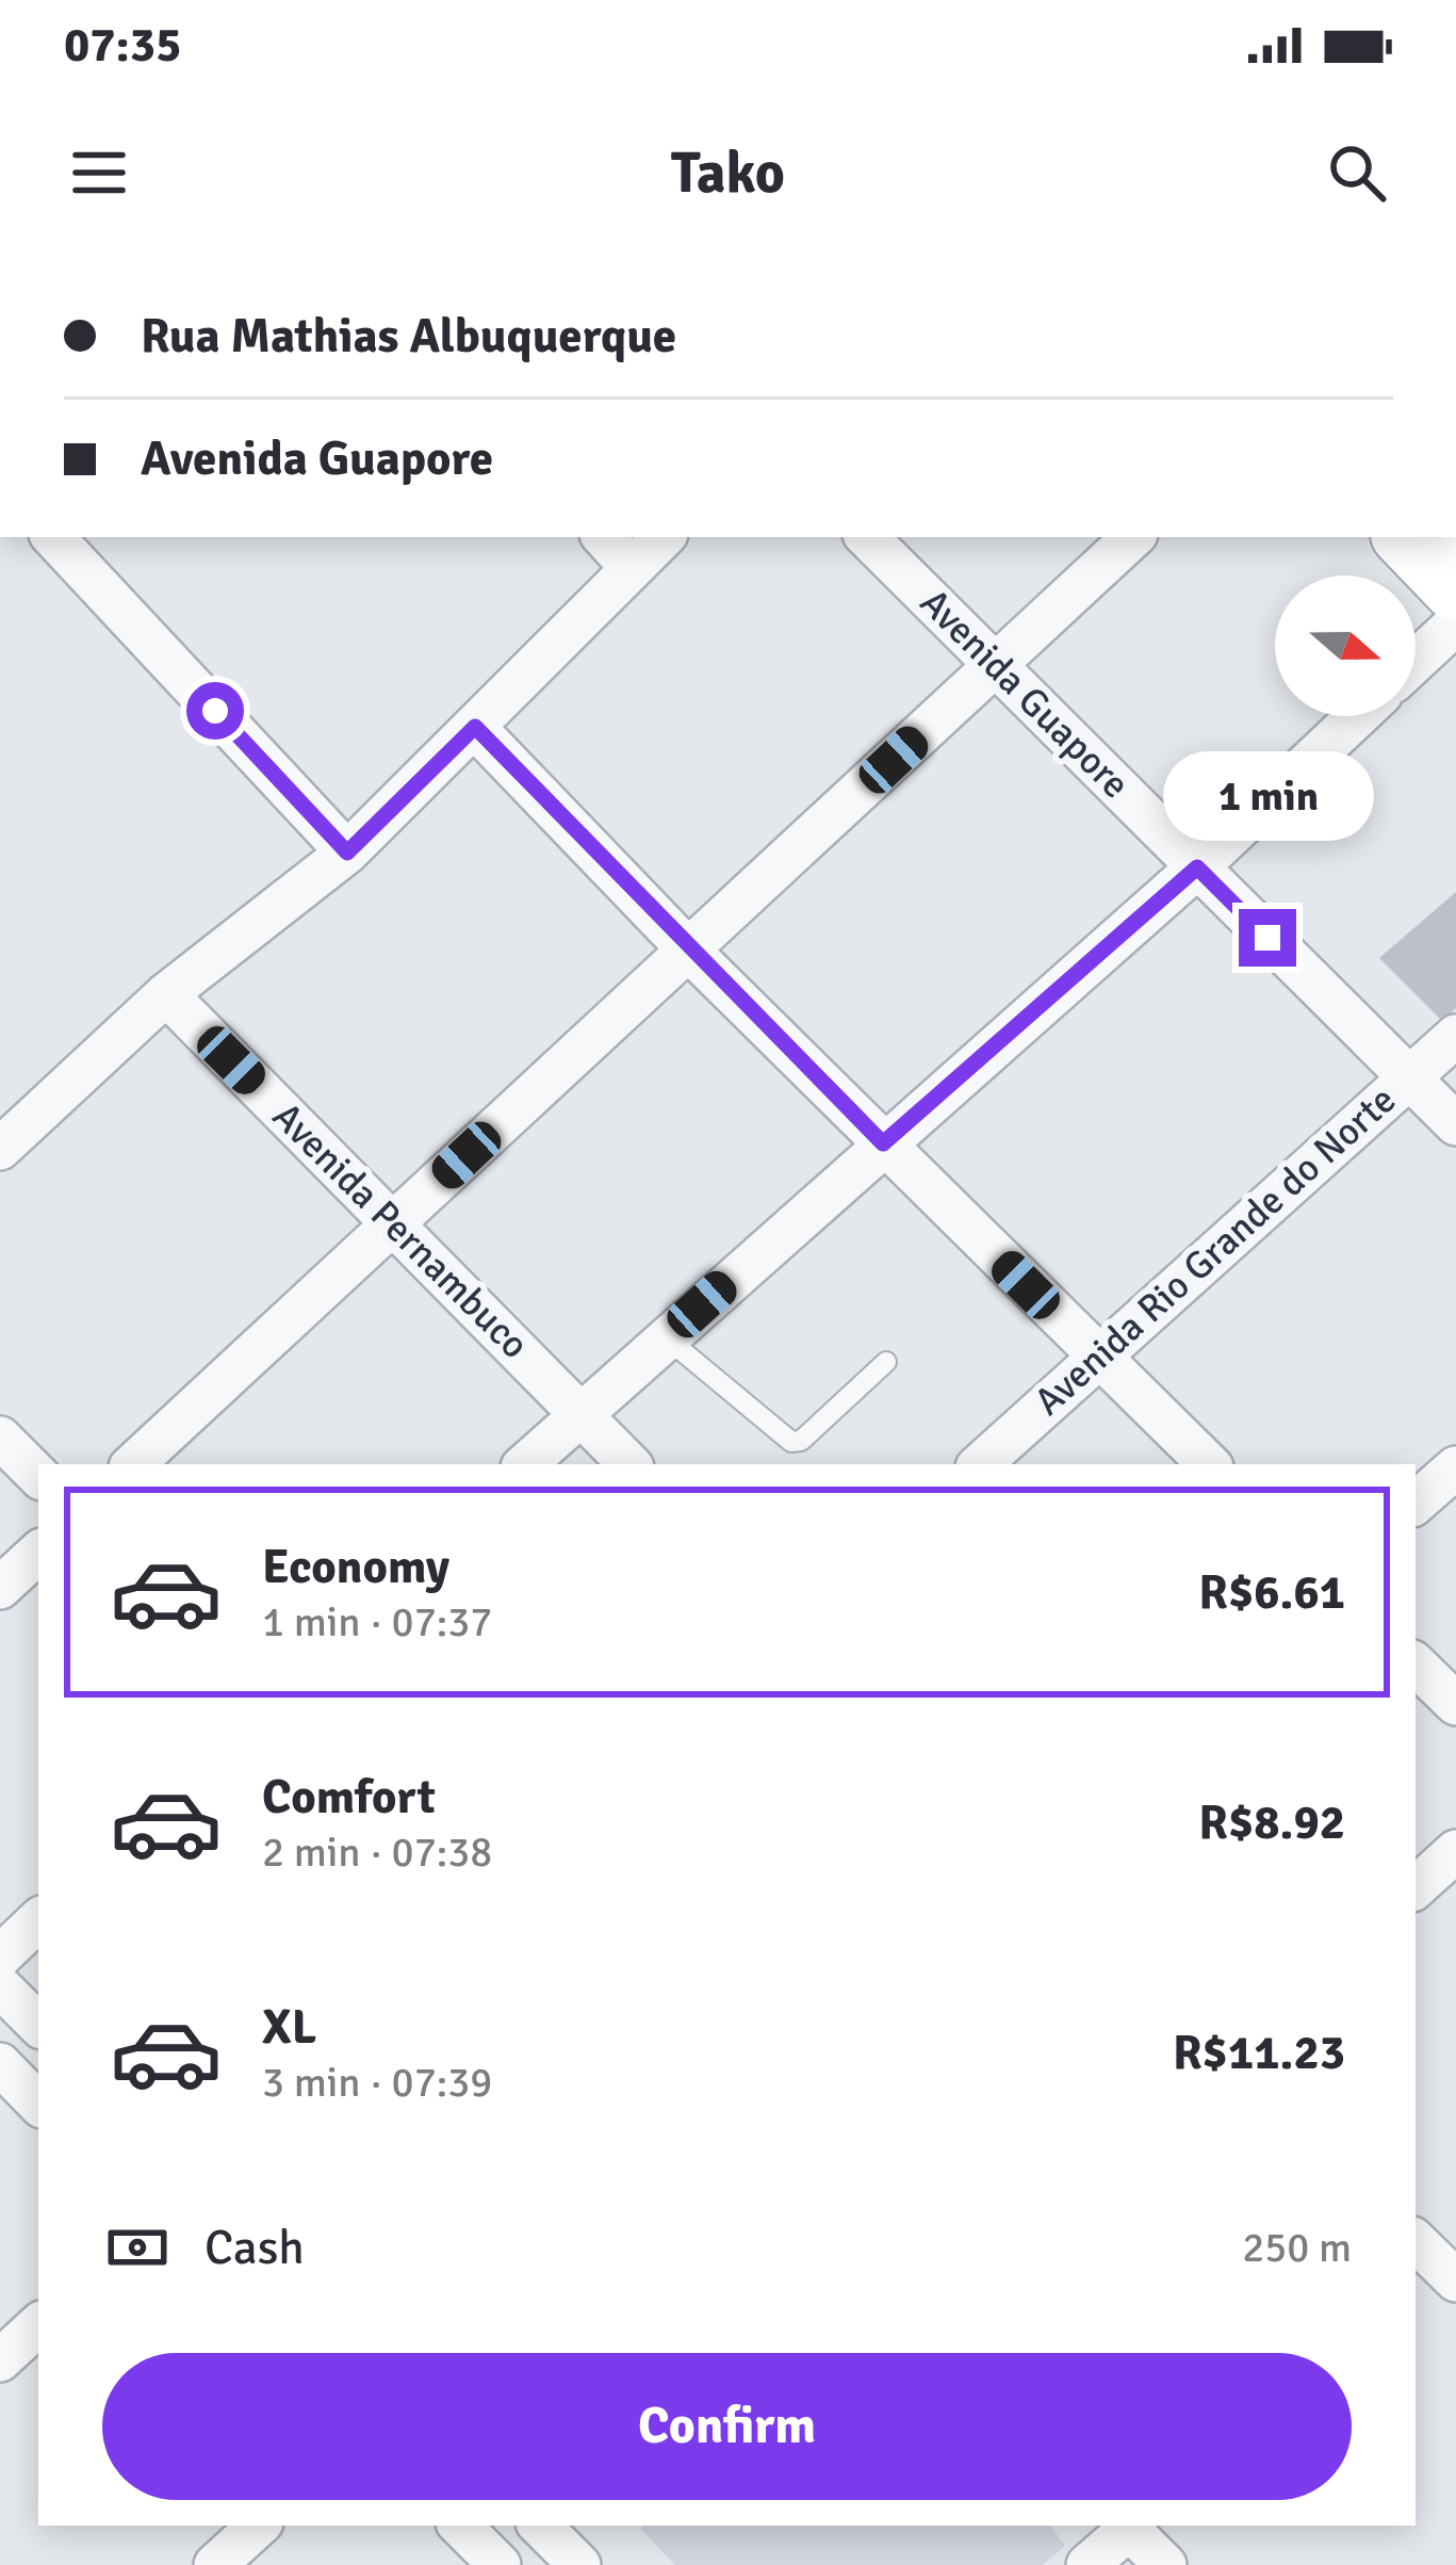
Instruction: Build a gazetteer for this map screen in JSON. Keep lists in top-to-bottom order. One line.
{"streets":{"street":["Avenida Guapore","Avenida Pernambuco","Avenida Rio Grande do Norte"]},"crossings":[["Avenida Guapore","Avenida Rio Grande do Norte"]],"north":"right","page":{"status":"07:35","header":"Tako","banner":["Rua Mathias Albuquerque","Avenida Guapore"],"bubble":"1 min","list":[{"name":"Economy","note":"1 min · 07:37","value":"R$6.61"},{"name":"Comfort","note":"2 min · 07:38","value":"R$8.92"},{"name":"XL","note":"3 min · 07:39","value":"R$11.23"}],"pay":["Cash","250 m"],"buttons":"Confirm"}}
